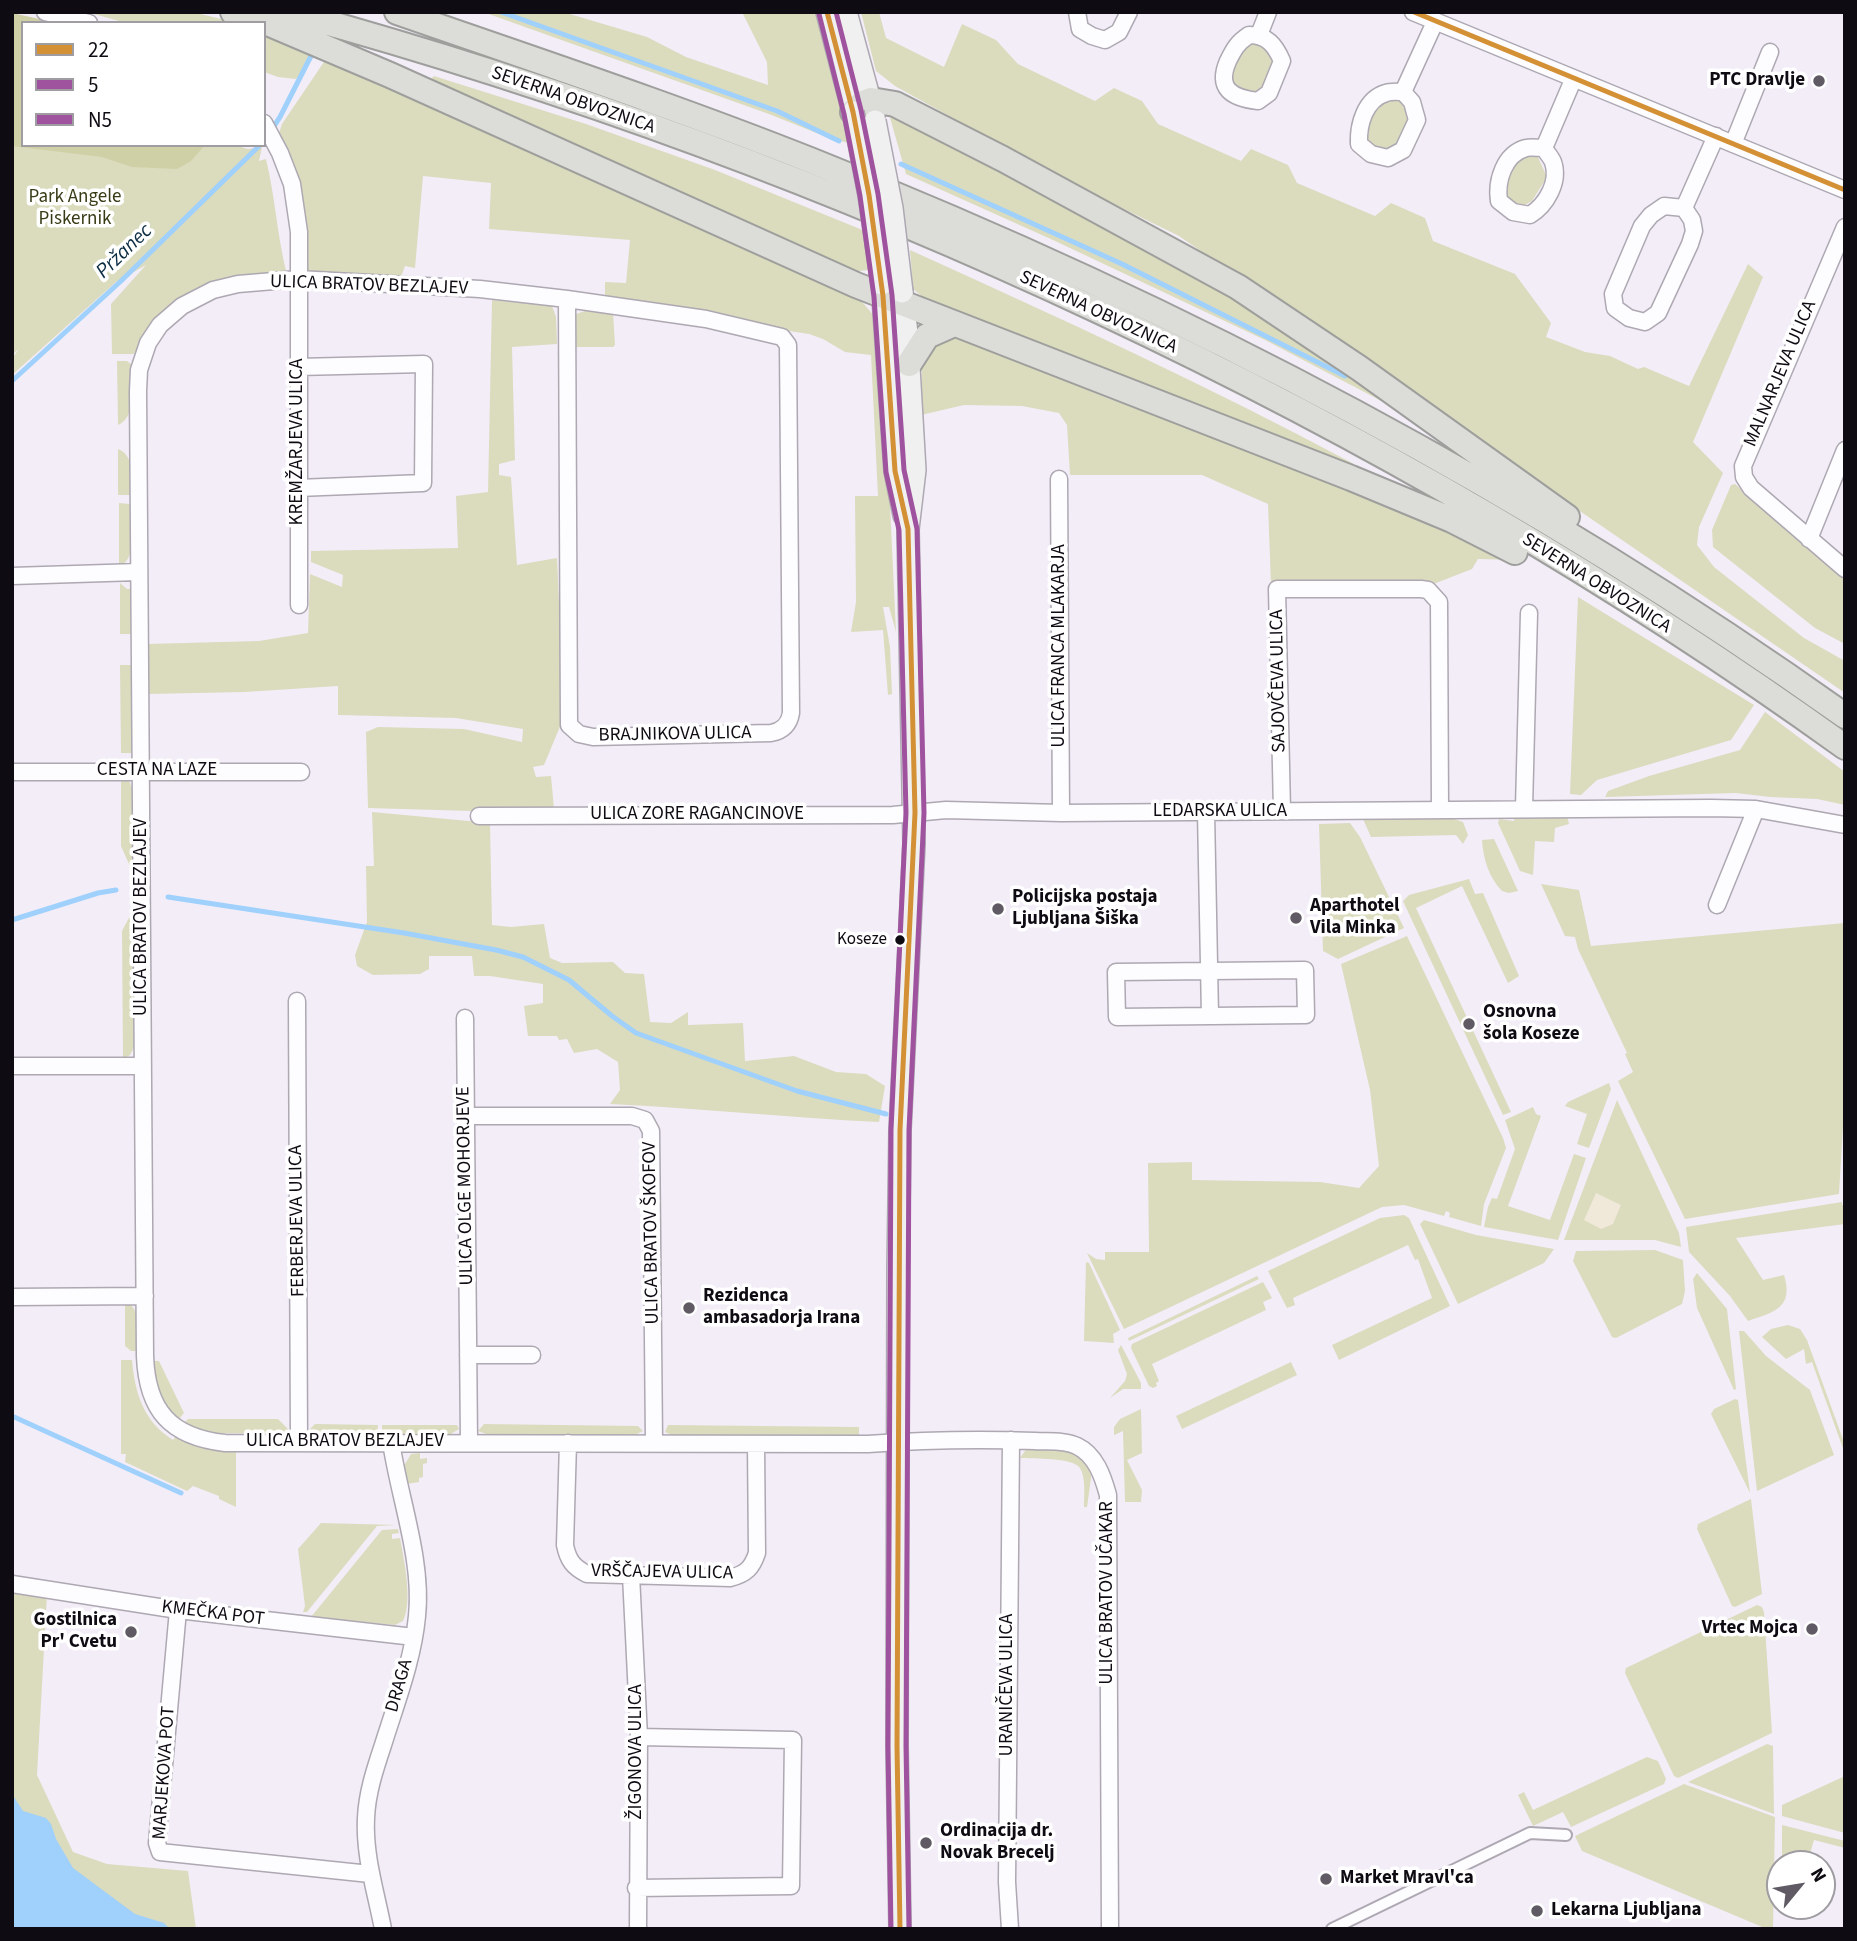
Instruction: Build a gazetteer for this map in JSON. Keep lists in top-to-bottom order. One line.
{"streets":{"highway":["SEVERNA OBVOZNICA"],"street":["ULICA BRATOV BEZLAJEV","MALNARJEVA ULICA","KREMŽARJEVA ULICA","ULICA FRANCA MLAKARJA","SAJOVČEVA ULICA","BRAJNIKOVA ULICA","CESTA NA LAZE","LEDARSKA ULICA","ULICA ZORE RAGANCINOVE","ULICA OLGE MOHORJEVE","FERBERJEVA ULICA","ULICA BRATOV ŠKOFOV","VRŠČAJEVA ULICA","ULICA BRATOV UČAKAR","KMEČKA POT","URANIČEVA ULICA","DRAGA","ŽIGONOVA ULICA","MARJEKOVA POT"]},"crossings":[["ULICA BRATOV BEZLAJEV","KREMŽARJEVA ULICA"],["ULICA BRATOV BEZLAJEV","BRAJNIKOVA ULICA"],["ULICA BRATOV BEZLAJEV","CESTA NA LAZE"],["ULICA BRATOV BEZLAJEV","ULICA OLGE MOHORJEVE"],["ULICA BRATOV BEZLAJEV","FERBERJEVA ULICA"],["ULICA BRATOV BEZLAJEV","ULICA BRATOV ŠKOFOV"],["ULICA BRATOV BEZLAJEV","VRŠČAJEVA ULICA"],["ULICA BRATOV BEZLAJEV","ULICA BRATOV UČAKAR"],["ULICA BRATOV BEZLAJEV","DRAGA"],["ULICA FRANCA MLAKARJA","LEDARSKA ULICA"],["SAJOVČEVA ULICA","LEDARSKA ULICA"],["LEDARSKA ULICA","ULICA ZORE RAGANCINOVE"],["ULICA OLGE MOHORJEVE","ULICA BRATOV ŠKOFOV"],["VRŠČAJEVA ULICA","ŽIGONOVA ULICA"],["ULICA BRATOV UČAKAR","URANIČEVA ULICA"],["KMEČKA POT","DRAGA"],["KMEČKA POT","MARJEKOVA POT"],["DRAGA","MARJEKOVA POT"]],"water":["Pržanec"],"parks":["Park Angele Piskernik"],"places":["PTC Dravlje","Policijska postaja Ljubljana Šiška","Aparthotel Vila Minka","Koseze","Osnovna šola Koseze","Rezidenca ambasadorja Irana","Vrtec Mojca","Gostilnica Pr' Cvetu","Ordinacija dr. Novak Brecelj","Market Mravl'ca","Lekarna Ljubljana"],"lines":["transit line 22","transit line N5","transit line 5"],"legend":["22","5","N5"],"north":"top right"}
